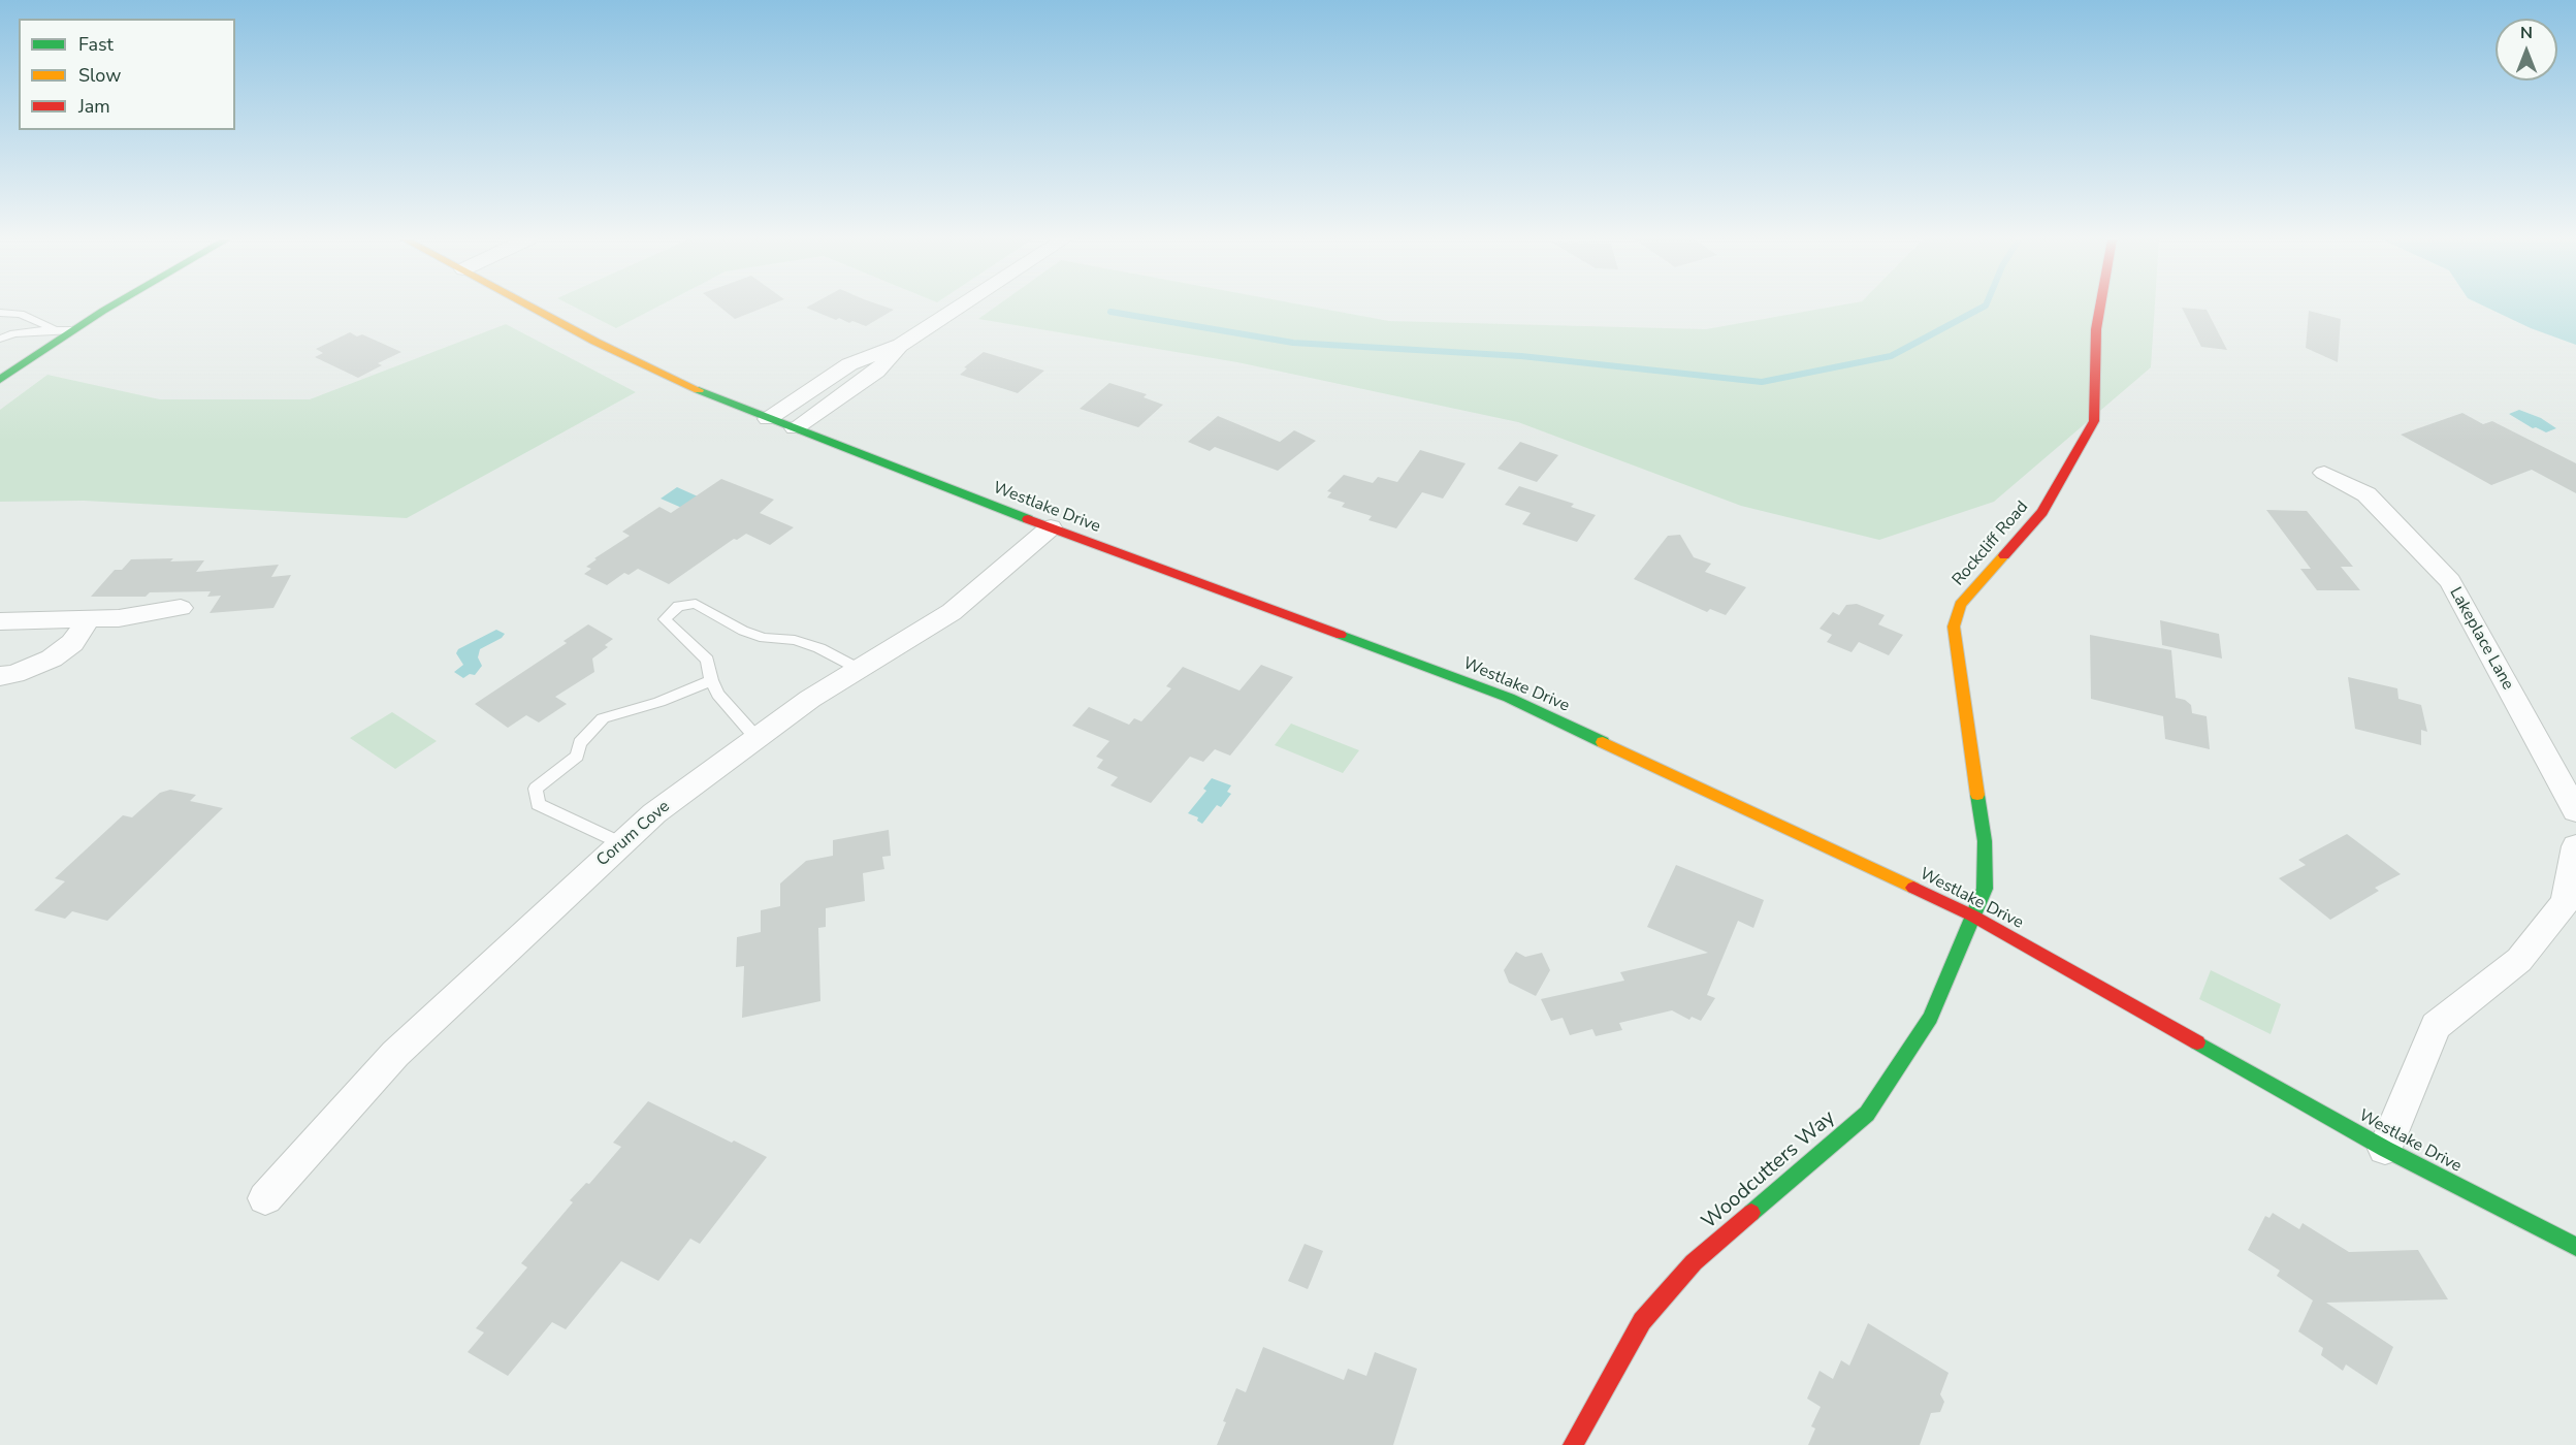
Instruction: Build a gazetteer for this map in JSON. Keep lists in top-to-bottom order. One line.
{"streets":{"street":["Westlake Drive","Rockcliff Road","Lakeplace Lane","Corum Cove","Woodcutters Way"]},"crossings":[["Westlake Drive","Rockcliff Road"],["Westlake Drive","Corum Cove"],["Westlake Drive","Woodcutters Way"],["Rockcliff Road","Woodcutters Way"]],"legend":["Fast","Slow","Jam"],"north":"top"}
